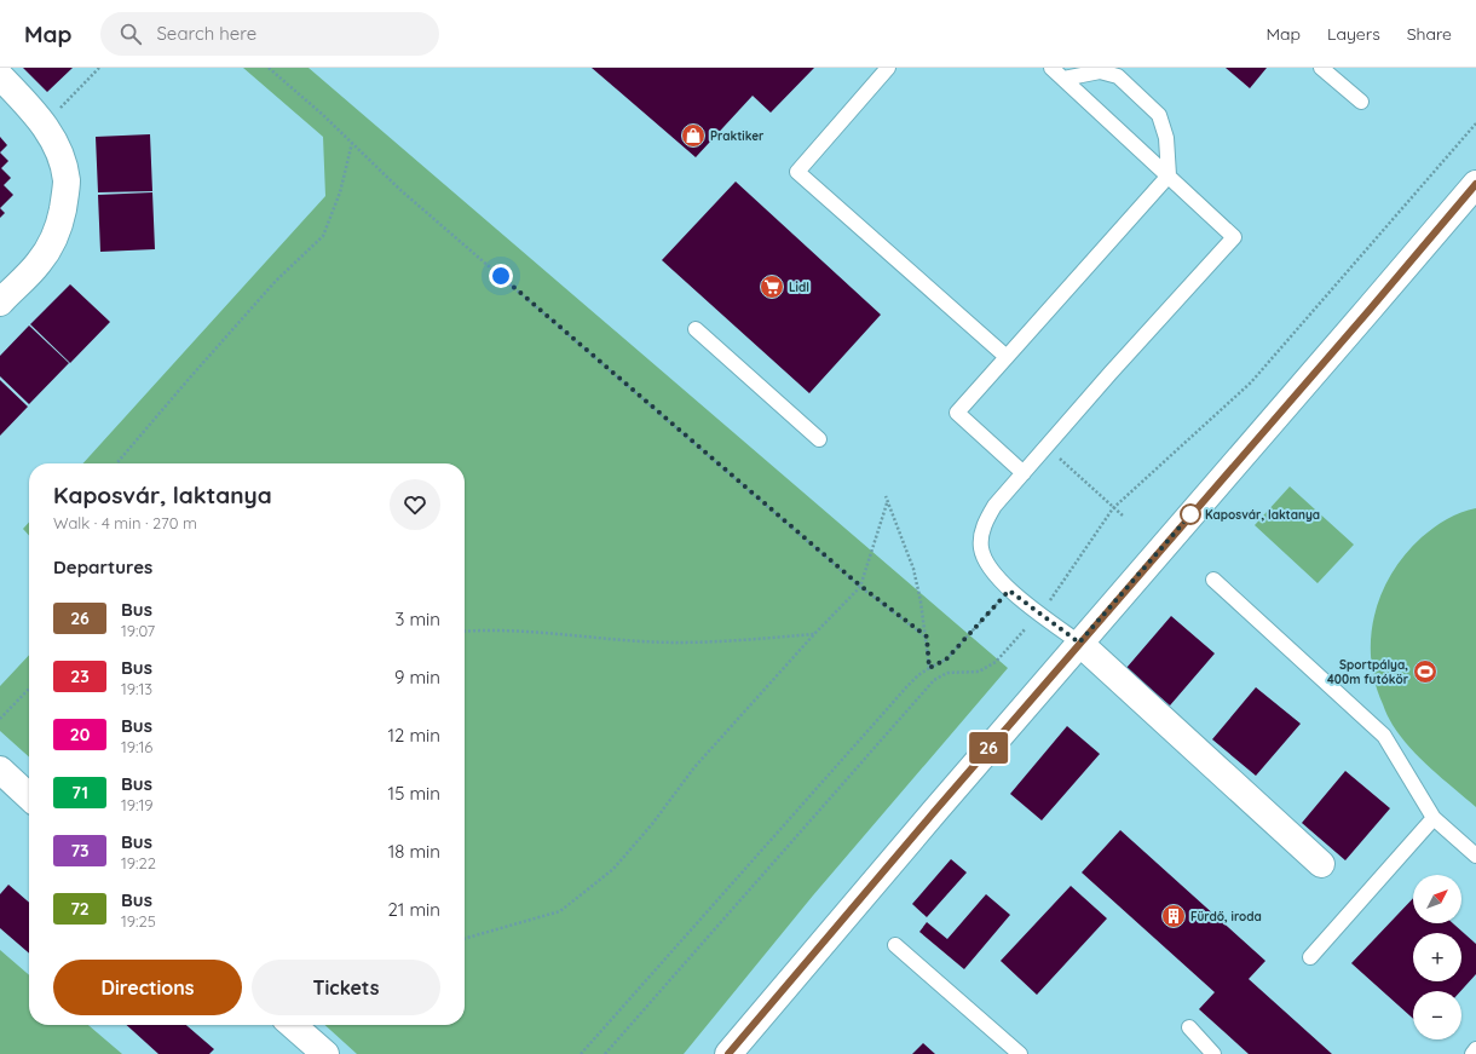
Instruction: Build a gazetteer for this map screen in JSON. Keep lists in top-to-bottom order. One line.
{"places":{"shop":["Praktiker"],"supermarket":["Lidl"],"other":["Kaposvár, laktanya"],"sports":["Sportpálya, 400m futókör"],"building":["Fürdő, iroda"]},"lines":["bus line 26"],"north":"top right","page":{"header":"Map","search":"Search here","nav":["Map","Layers","Share"],"on_map":"26","heading":[["Kaposvár, laktanya","Walk · 4 min · 270 m"],"Departures"],"list":[{"mark":"26","name":"Bus","note":"19:07","value":"3 min"},{"mark":"23","name":"Bus","note":"19:13","value":"9 min"},{"mark":"20","name":"Bus","note":"19:16","value":"12 min"},{"mark":"71","name":"Bus","note":"19:19","value":"15 min"},{"mark":"73","name":"Bus","note":"19:22","value":"18 min"},{"mark":"72","name":"Bus","note":"19:25","value":"21 min"}],"map_buttons":["+","−"],"buttons":["Directions","Tickets"]}}
